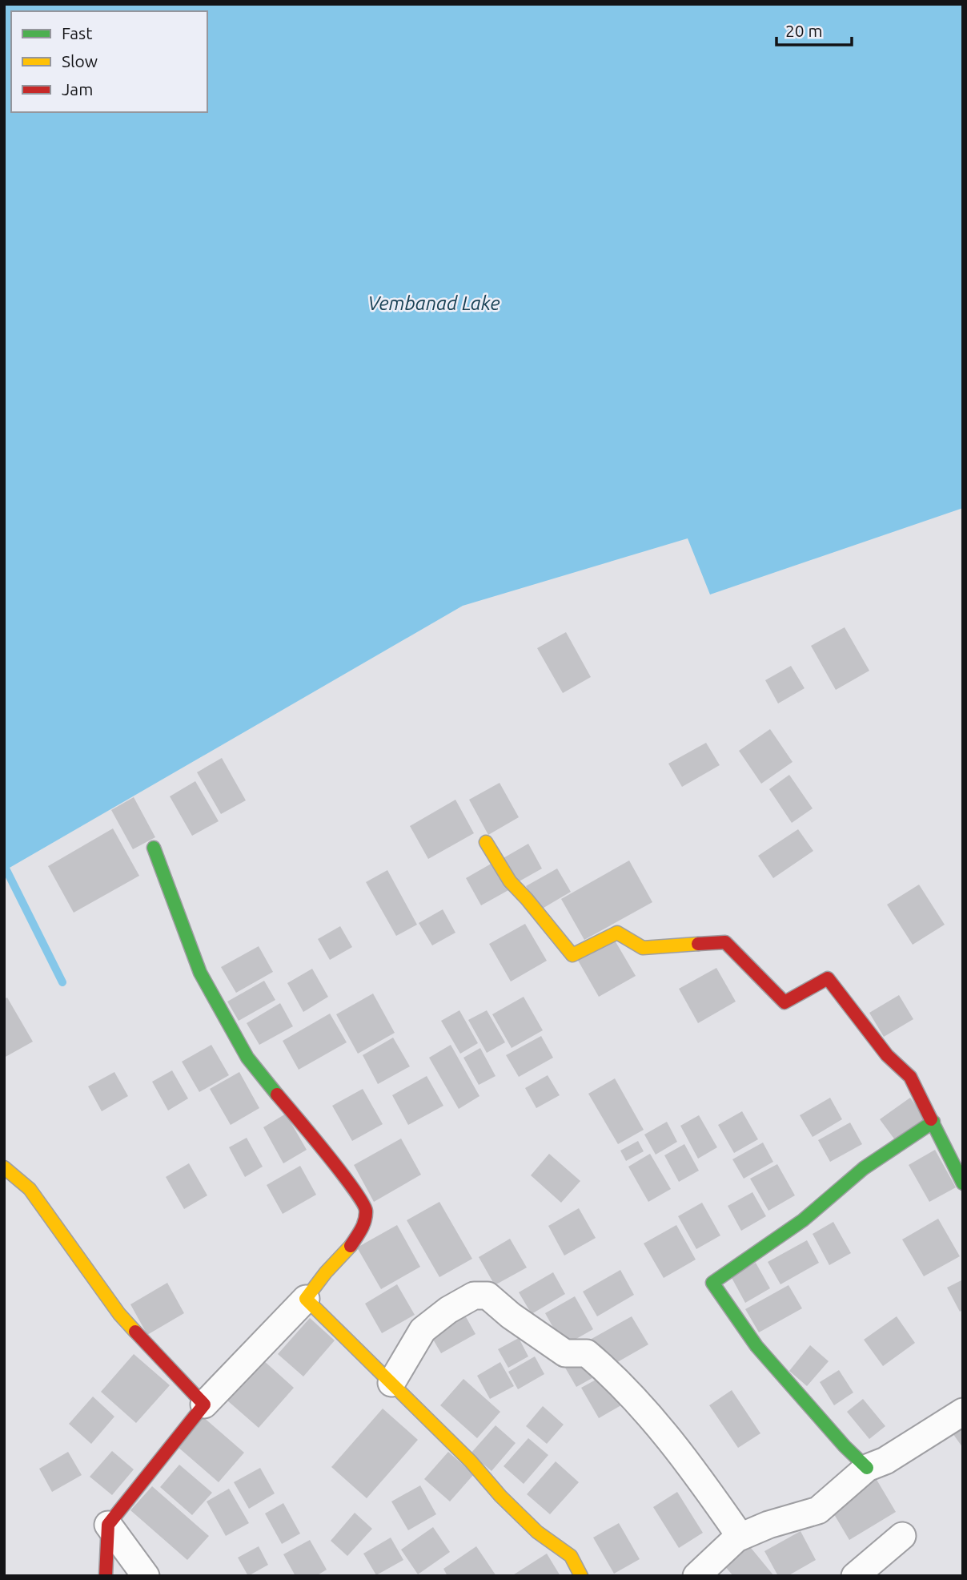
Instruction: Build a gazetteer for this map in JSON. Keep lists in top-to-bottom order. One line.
{"water":["Vembanad Lake"],"legend":["Fast","Slow","Jam"],"scale_bar":"20 m"}
